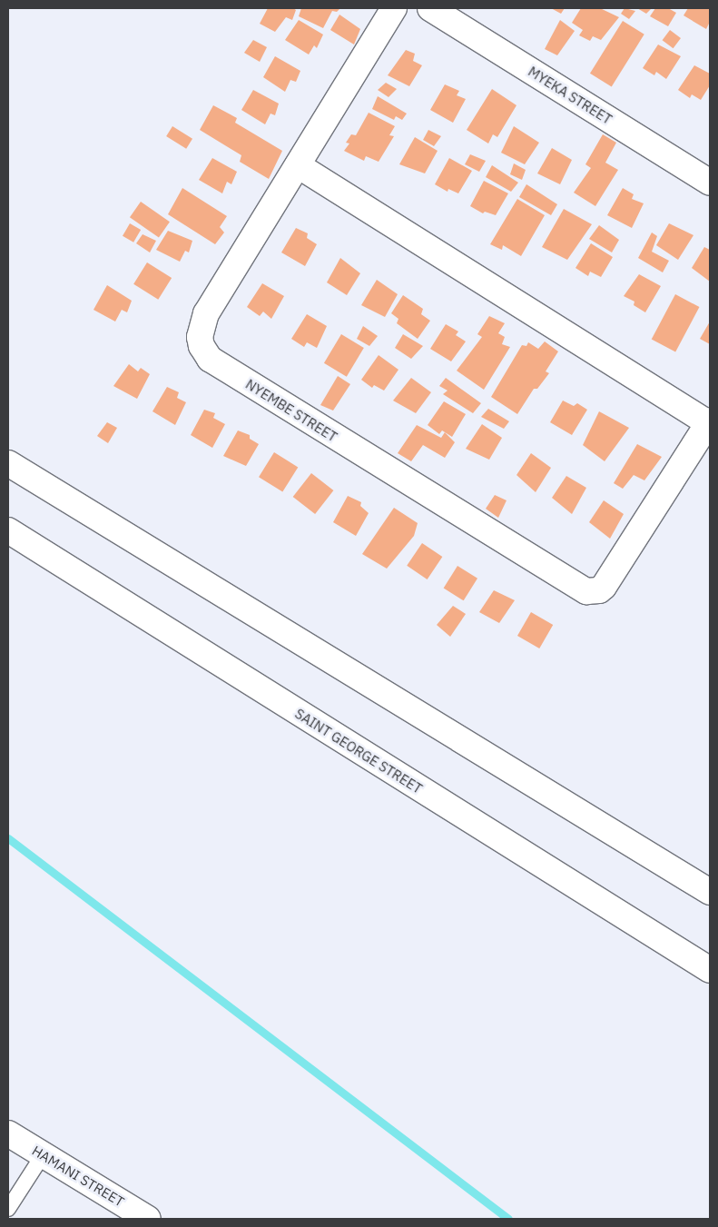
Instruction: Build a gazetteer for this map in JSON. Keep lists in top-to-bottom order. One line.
{"streets":{"street":["MYEKA STREET","NYEMBE STREET","SAINT GEORGE STREET","HAMANI STREET"]}}
